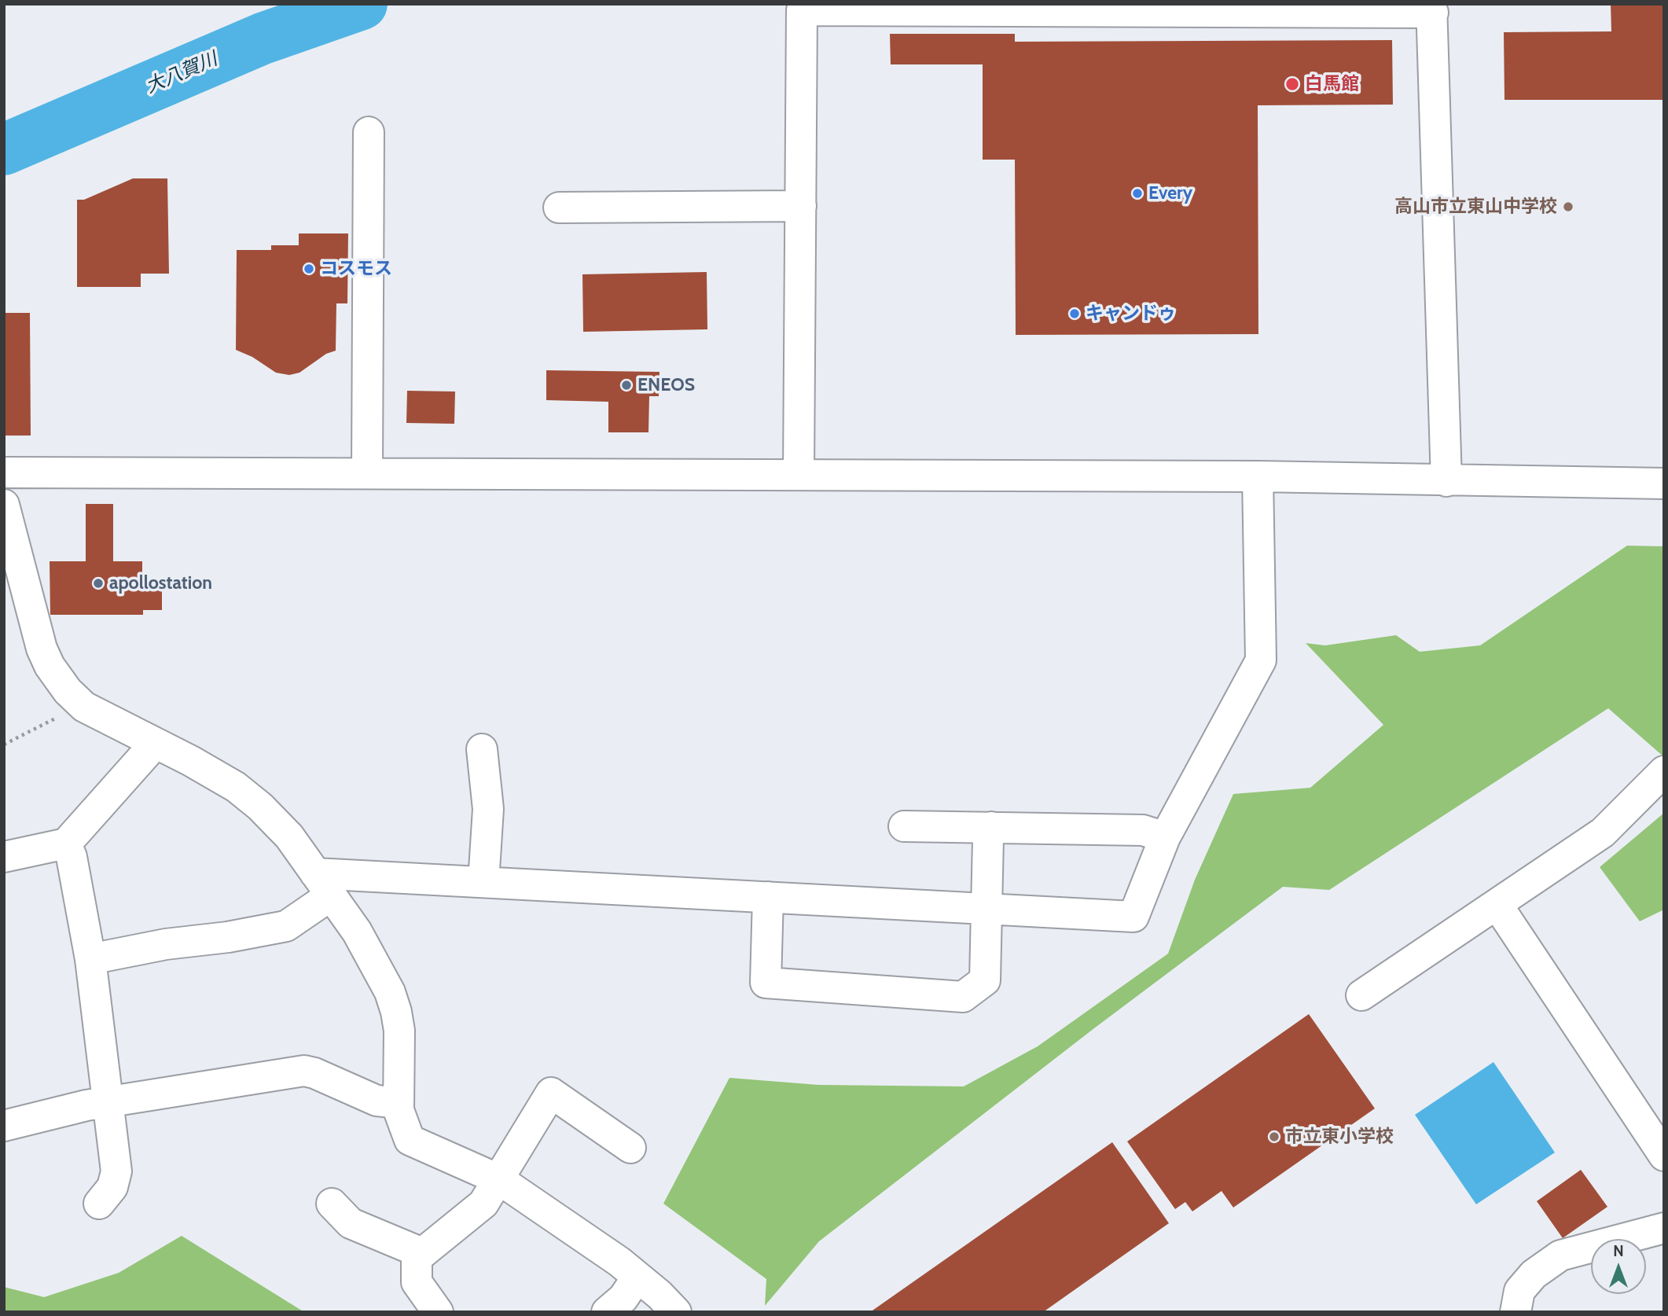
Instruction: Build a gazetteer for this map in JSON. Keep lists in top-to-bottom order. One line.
{"water":["大八賀川"],"places":["白馬館","Every","高山市立東山中学校","コスモス","キャンドゥ","ENEOS","apollostation","市立東小学校"],"north":"top"}
